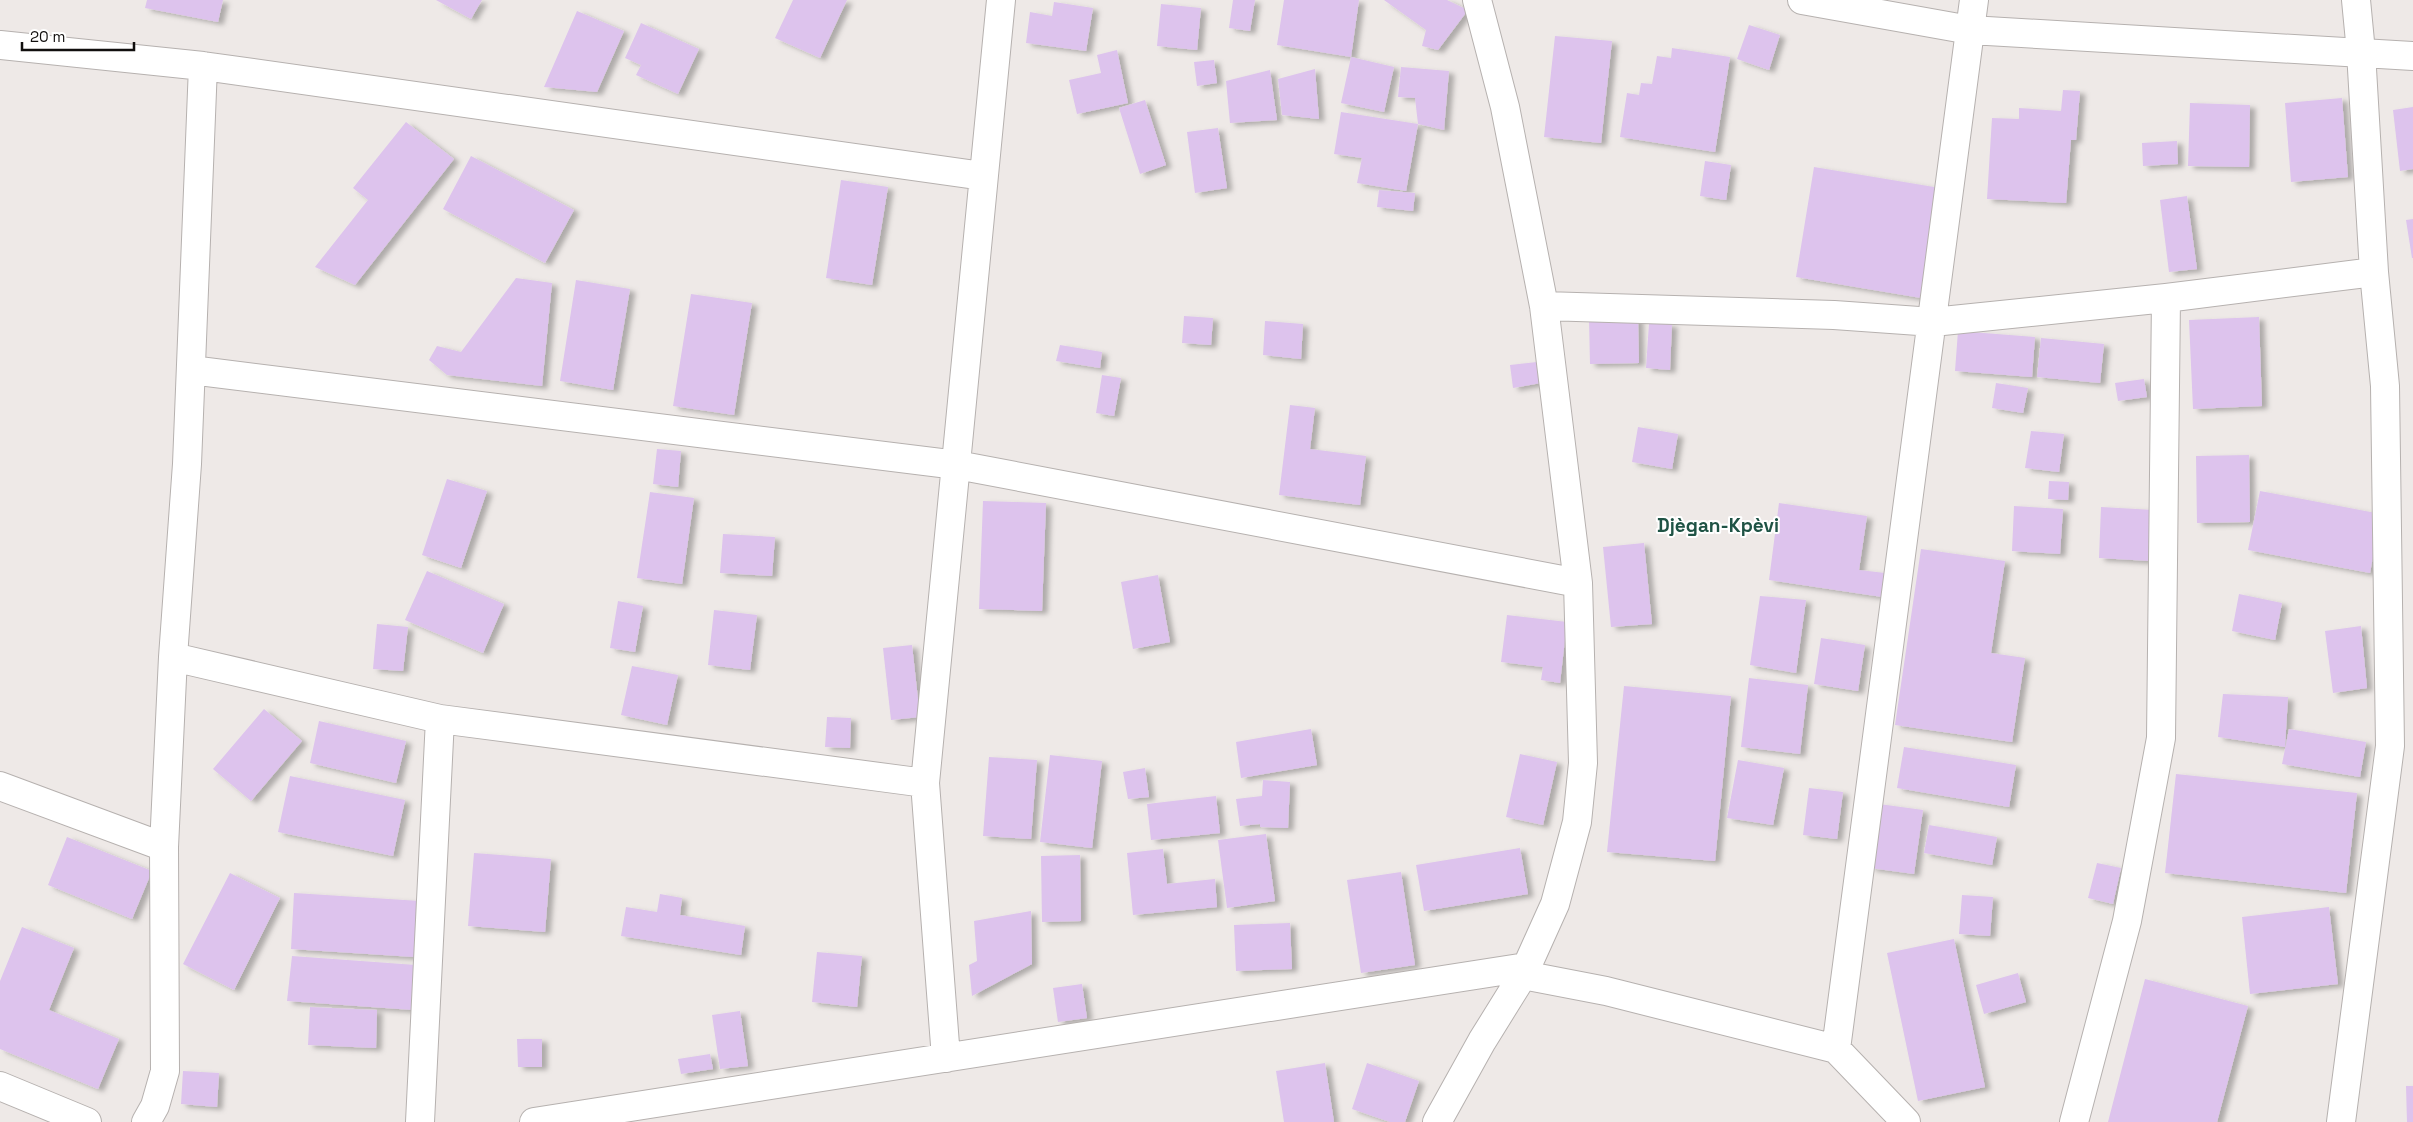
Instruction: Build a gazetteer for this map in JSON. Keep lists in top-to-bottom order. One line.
{"districts":["Djègan-Kpèvi"],"scale_bar":"20 m"}
